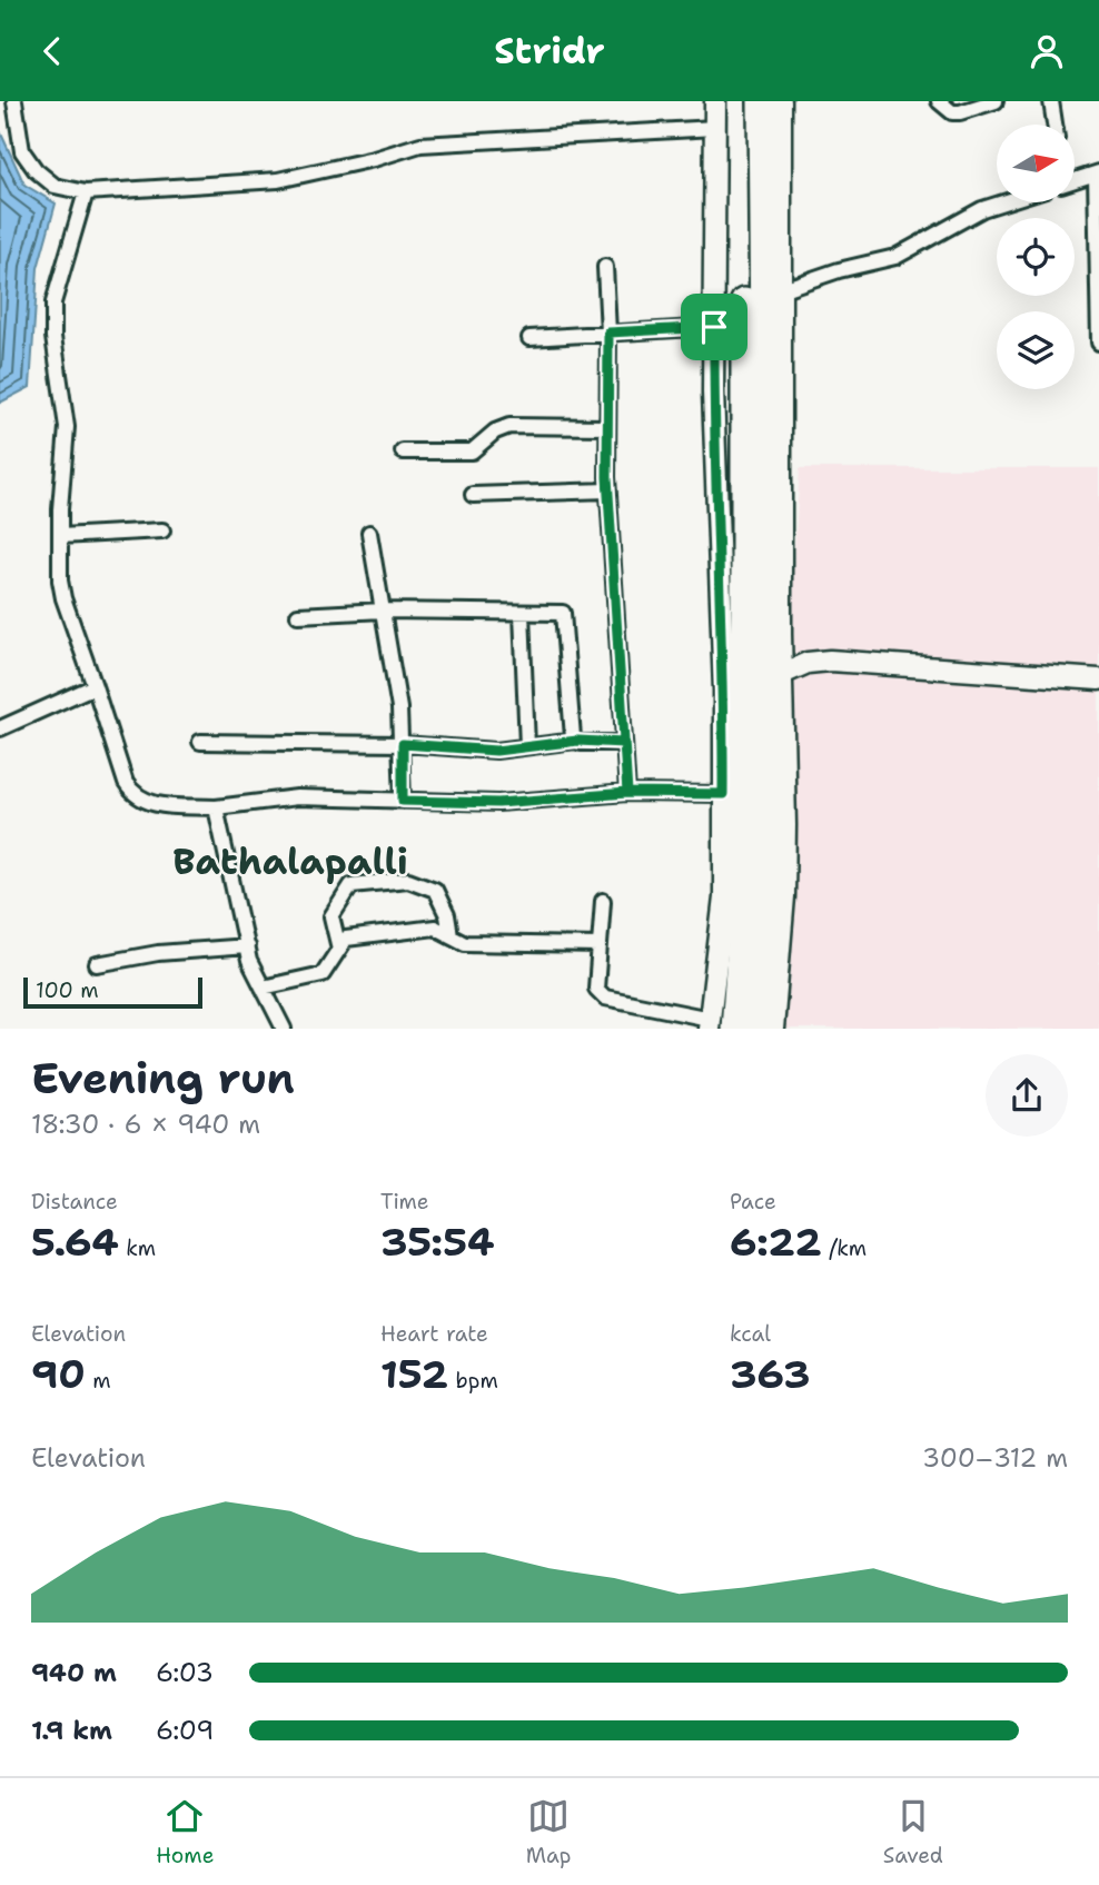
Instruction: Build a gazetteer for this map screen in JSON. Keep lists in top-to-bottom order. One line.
{"districts":["Bathalapalli"],"scale_bar":"100 m","north":"right","page":{"header":"Stridr","scale":"100 m","heading":["Evening run","18:30 · 6 × 940 m"],"stats":[["Distance","5.64 km"],["Time","35:54"],["Pace","6:22 /km"],["Elevation","90 m"],["Heart rate","152 bpm"],["kcal","363"]],"chart":["Elevation","300–312 m"],"list":[{"name":"940 m","note":"6:03"},{"name":"1.9 km","note":"6:09"}],"tabs":["Home","Map","Saved"]}}
